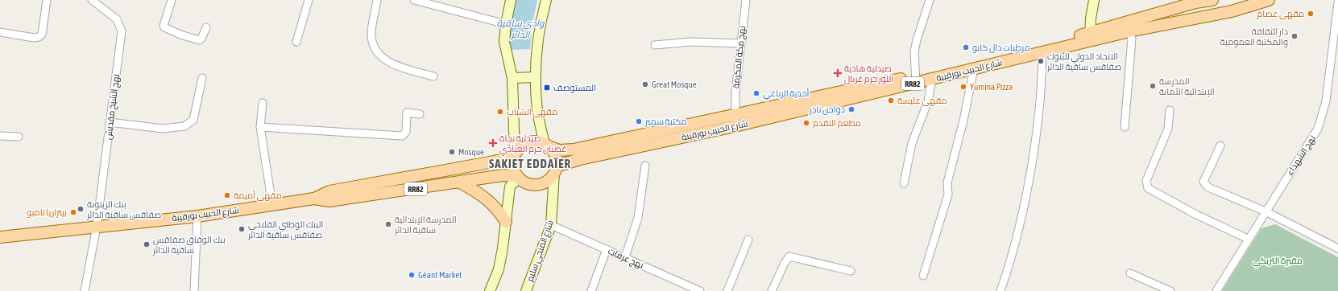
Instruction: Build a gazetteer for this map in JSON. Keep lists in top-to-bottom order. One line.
{"streets":{"main road":["شارع الحبيب بورقيبة","RR82","شارع المنجي سليم"],"street":["نهج مكة المكرمة","نهج الشيخ مقديش","نهج الشهداء","نهج عرفات"]},"crossings":[["نهج مكة المكرمة","شارع الحبيب بورقيبة"],["شارع الحبيب بورقيبة","نهج الشيخ مقديش"],["شارع الحبيب بورقيبة","شارع المنجي سليم"],["شارع المنجي سليم","نهج عرفات"]],"districts":["SAKIET EDDAÏER"],"water":["وادي ساقية الدائر"],"parks":["مقبرة التريكي"],"places":{"other":["مقهى عصام","دار الثقافة والمكتبة العمومية","مرطبات دال كابو","الاتحاد الدولي للبنوك صفاقس ساقية الدائر","Great Mosque","المدرسة الإبتدائية الأمانة","Yumma Pizza","أحذية الرباعي","مقهى عليسة","دواجن نادر","مقهى الشباب","مكتبة سمير","مطعم التقدم","Mosque","مقهى أميمة","بنك الزيتونة صفاقس ساقية الدائر","بيتزاريا تامبو","المدرسة الإبتدائية ساقية الدائر","البنك الوطني الفلاحي صفاقس ساقية الدائر","بنك الوفاق صفاقس ساقية الدائر","Géant Market"],"health":["صيدلية هادية اللوز حرم غربال","صيدلية نجاة غضبان حرم العيادي"],"transit":["المستوصف"]}}
